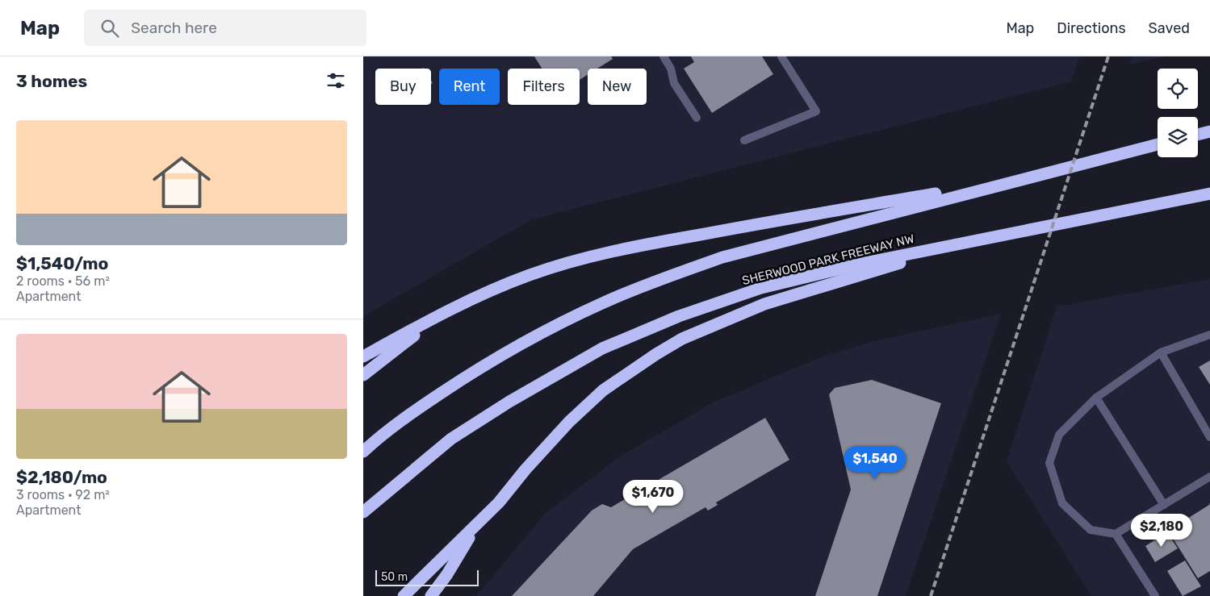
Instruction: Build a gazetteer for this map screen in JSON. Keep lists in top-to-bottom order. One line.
{"streets":{"highway":["SHERWOOD PARK FREEWAY NW"]},"scale_bar":"50 m","page":{"header":"Map","search":"Search here","nav":["Map","Directions","Saved"],"heading":"3 homes","chip":["Buy","Rent","Filters","New"],"list":[{"name":"$1,540/mo","note":"2 rooms · 56 m² · Apartment"},{"name":"$2,180/mo","note":"3 rooms · 92 m² · Apartment"}],"price":["$1,540","$1,670","$2,180"],"scale":"50 m"}}
